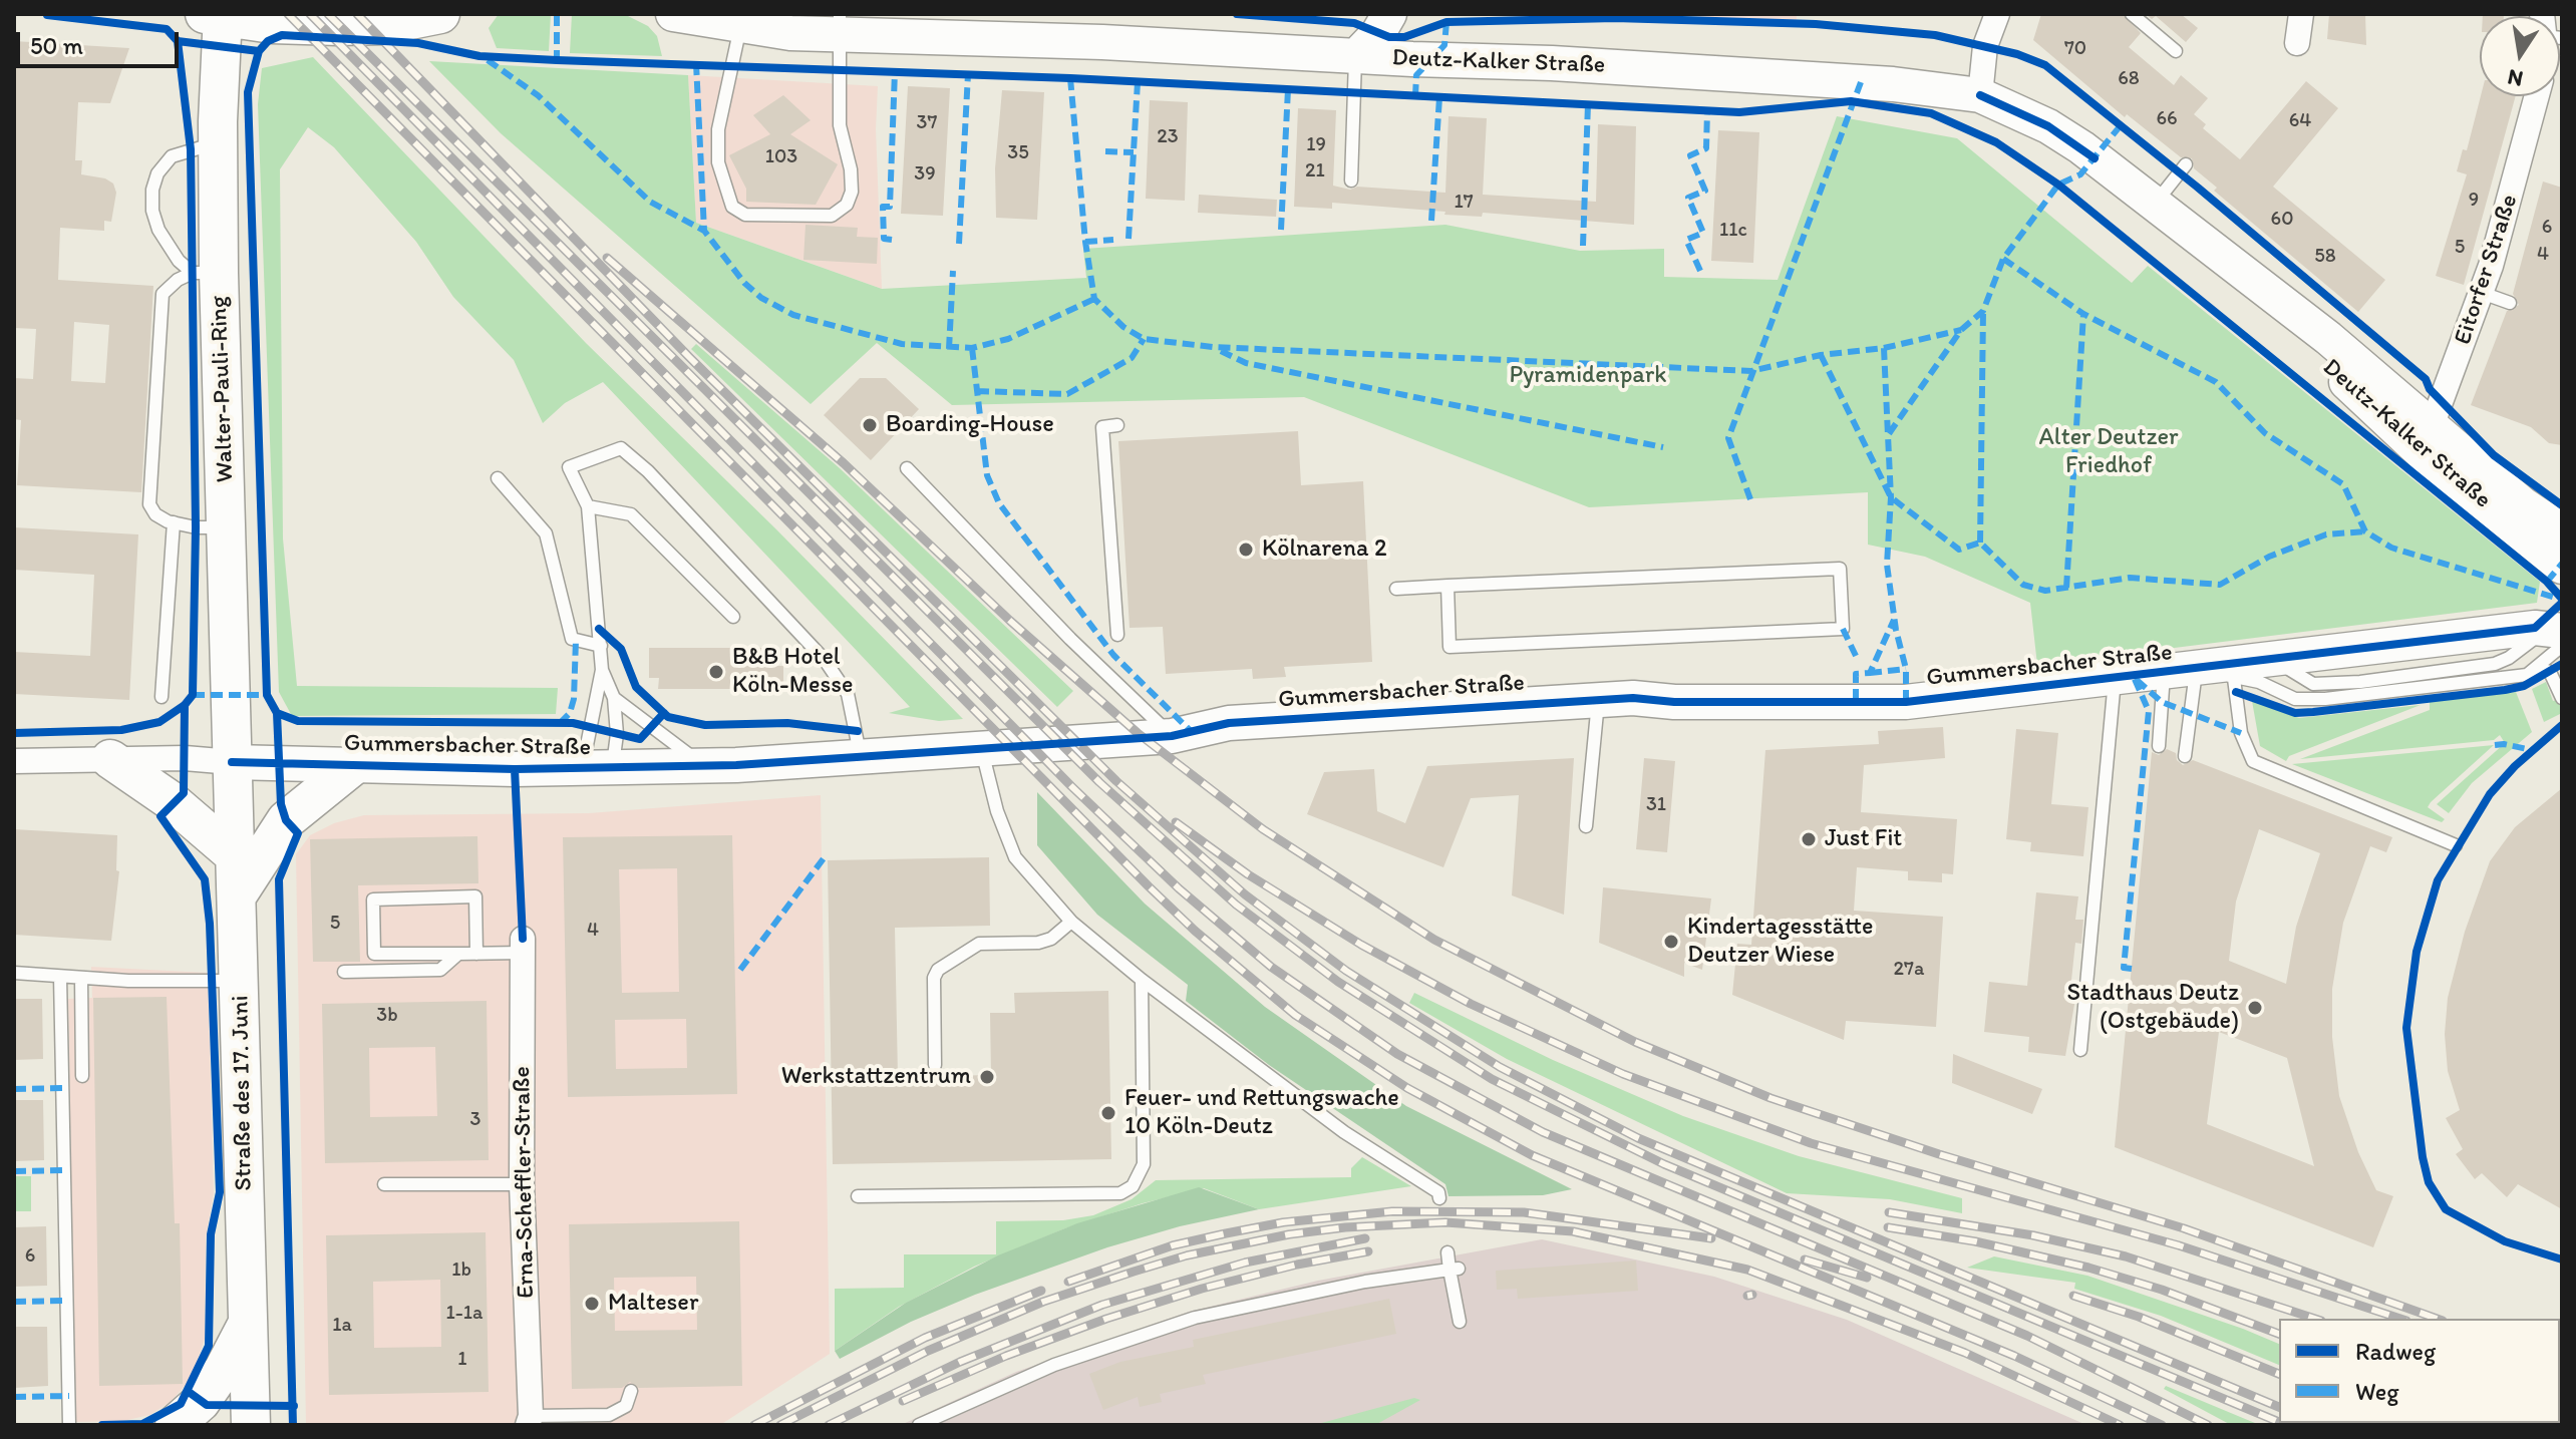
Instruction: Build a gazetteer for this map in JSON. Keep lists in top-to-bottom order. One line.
{"streets":{"main road":["Deutz-Kalker Straße","Walter-Pauli-Ring","Gummersbacher Straße","Straße des 17. Juni"],"street":["Eitorfer Straße","Erna-Scheffler-Straße"]},"crossings":[["Deutz-Kalker Straße","Eitorfer Straße"],["Walter-Pauli-Ring","Gummersbacher Straße"],["Walter-Pauli-Ring","Straße des 17. Juni"],["Gummersbacher Straße","Straße des 17. Juni"]],"parks":["Pyramidenpark","Alter Deutzer Friedhof"],"places":["Boarding-House","Kölnarena 2","B&B Hotel Köln-Messe","Just Fit","Kindertagesstätte Deutzer Wiese","Stadthaus Deutz (Ostgebäude)","Werkstattzentrum","Feuer- und Rettungswache 10 Köln-Deutz","Malteser"],"house_numbers":["70","68","66","64","37","23","19","35","103","21","39","9","17","60","6","11c","5","4","58","31","5","4","27a","3b","3","6","1b","1-1a","1a","1"],"legend":["Radweg","Weg"],"scale_bar":"50 m","north":"bottom"}
